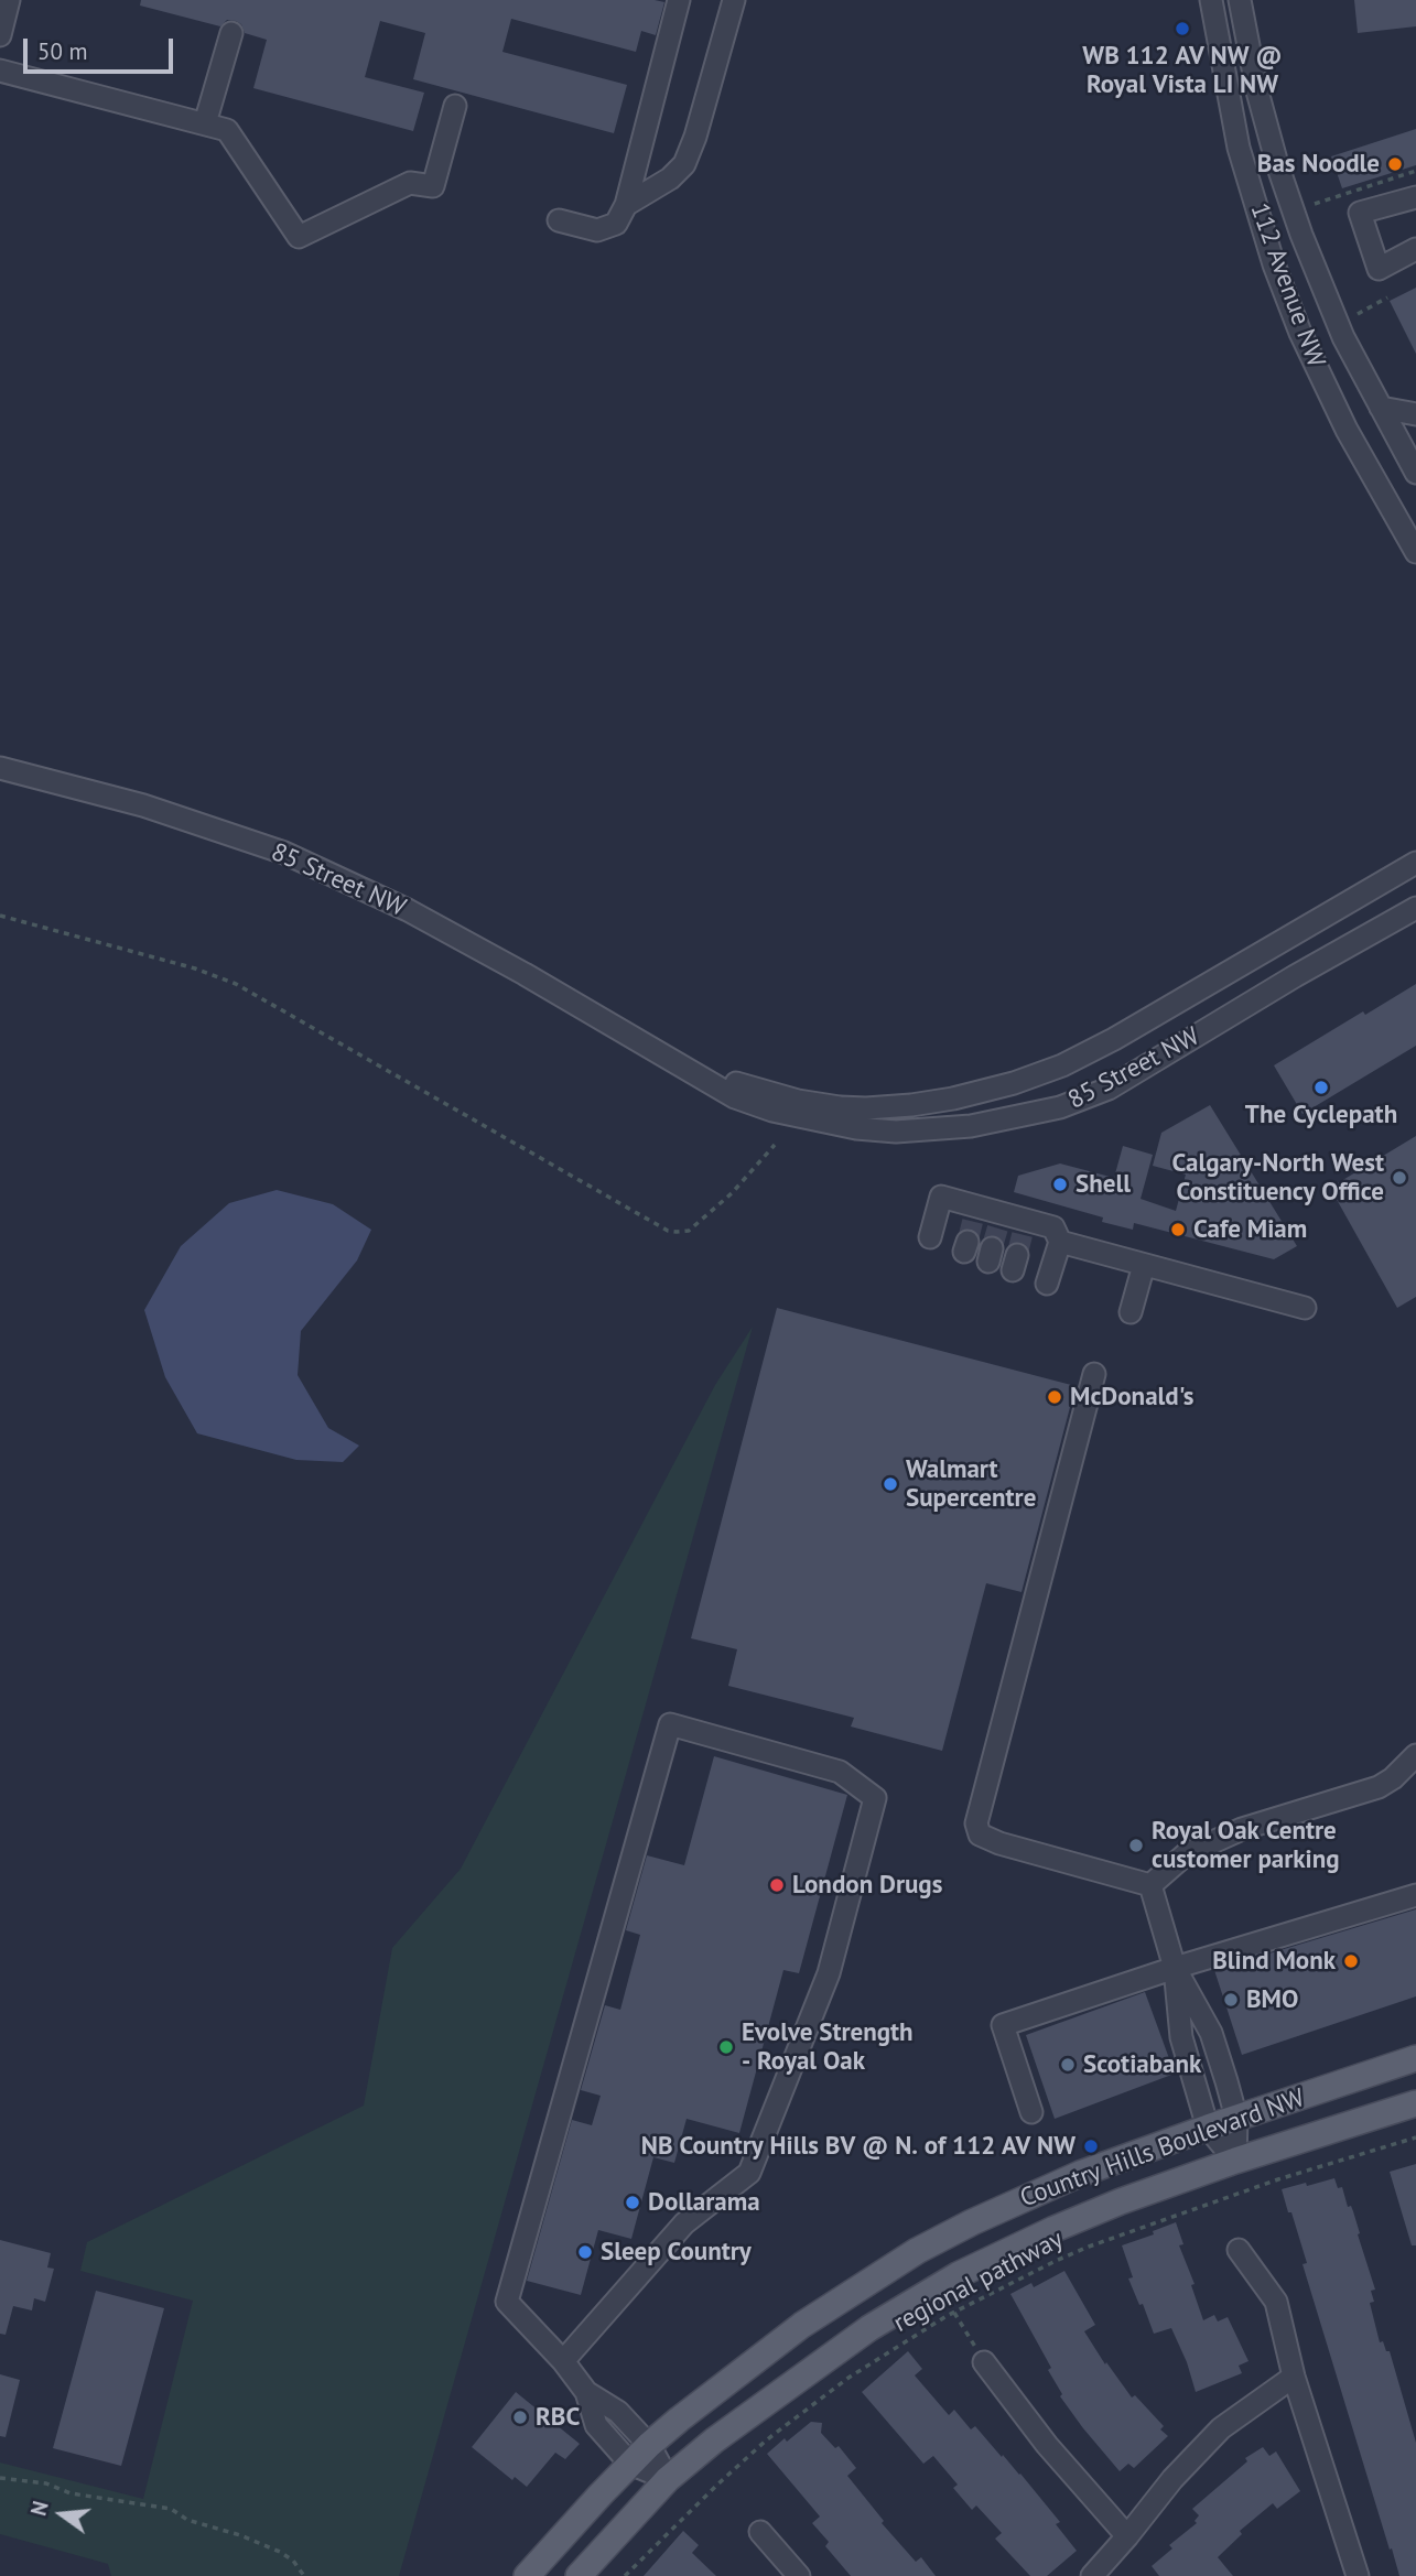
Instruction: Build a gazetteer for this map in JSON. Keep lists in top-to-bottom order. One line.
{"streets":{"main road":["Country Hills Boulevard NW"],"street":["112 Avenue NW","85 Street NW"],"path":["regional pathway"]},"places":["WB 112 AV NW @ Royal Vista LI NW","Bas Noodle","The Cyclepath","Calgary-North West Constituency Office","Shell","Cafe Miam","McDonald's","Walmart Supercentre","Royal Oak Centre customer parking","London Drugs","Blind Monk","BMO","Evolve Strength - Royal Oak","Scotiabank","NB Country Hills BV @ N. of 112 AV NW","Dollarama","Sleep Country","RBC"],"scale_bar":"50 m","north":"left"}
